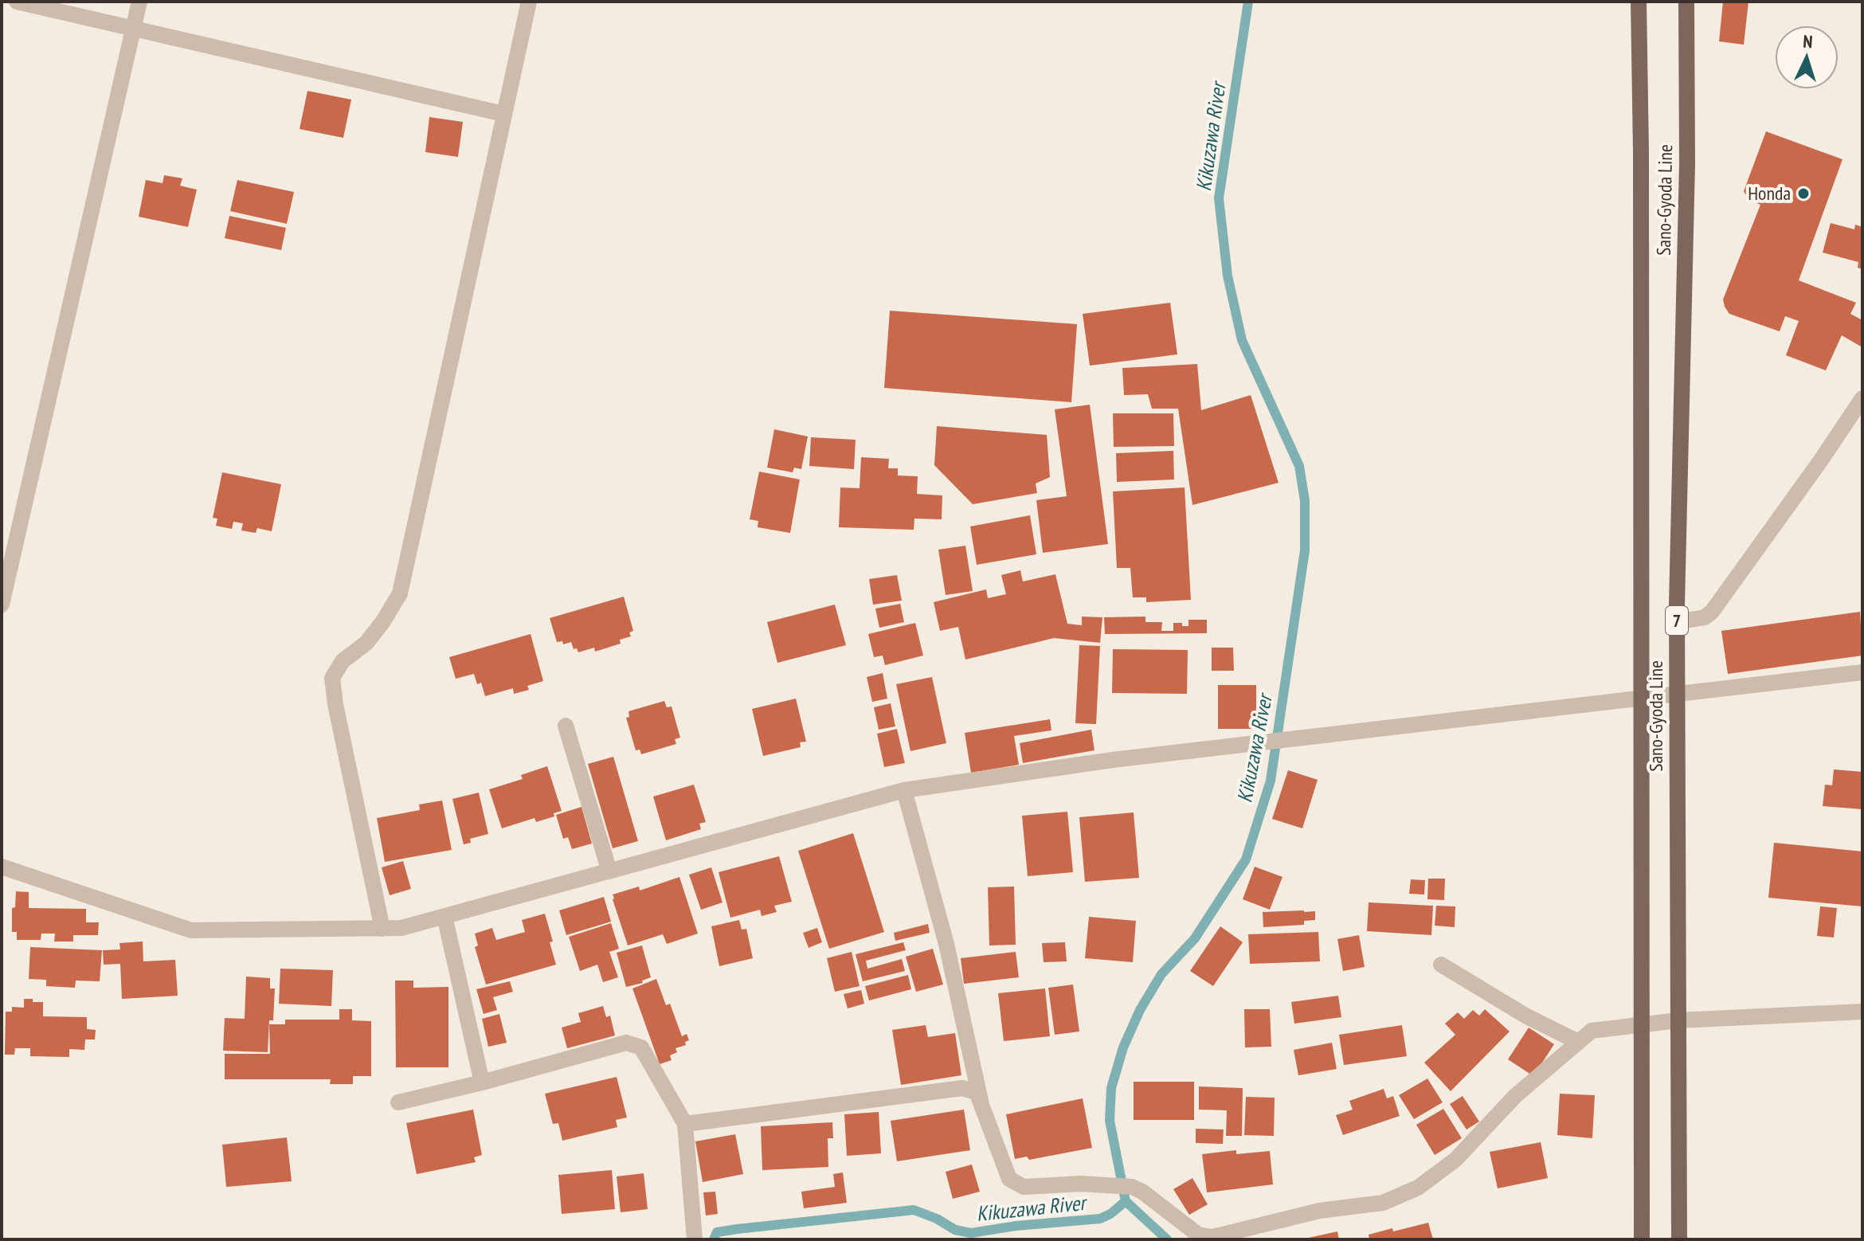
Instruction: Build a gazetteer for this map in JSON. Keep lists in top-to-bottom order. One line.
{"streets":{"main road":["Sano-Gyoda Line","7"]},"water":["Kikuzawa River"],"places":["Honda"],"north":"top"}
